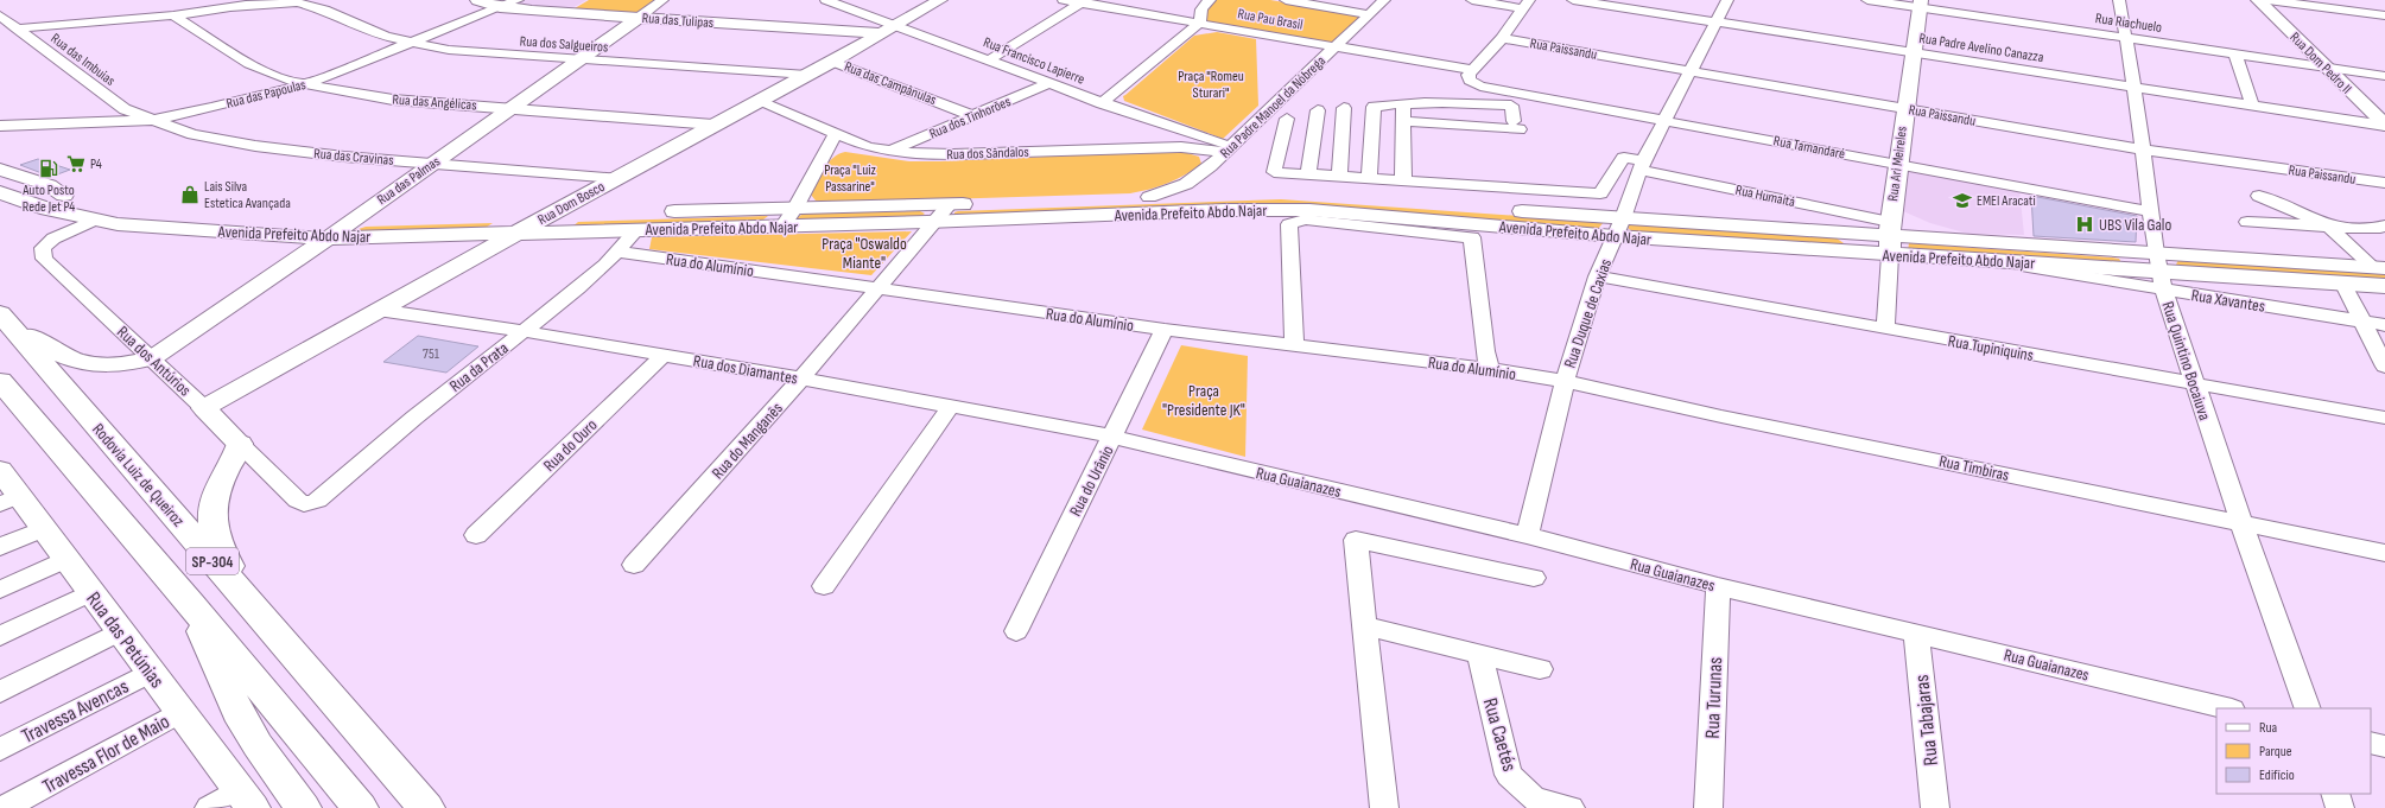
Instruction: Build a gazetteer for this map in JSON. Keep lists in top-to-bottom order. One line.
{"streets":{"highway":["Rodovia Luiz de Queiroz","SP-304"],"main road":["Rua das Tulipas","Rua Dom Pedro II","Rua Ari Meireles","Rua das Palmas","Rua Dom Bosco","Avenida Prefeito Abdo Najar","Rua dos Antúrios","Rua das Petúnias"],"street":["Rua Pau Brasil","Rua Riachuelo","Rua dos Salgueiros","Rua Padre Avelino Canazza","Rua Paissandu","Rua das Imbuias","Rua Francisco Lapierre","Rua das Campânulas","Rua das Papoulas","Rua das Angélicas","Rua Padre Manoel da Nóbrega","Rua dos Tinhorões","Rua Tamandaré","Rua dos Sândalos","Rua das Cravinas","Rua Humaitá","Rua do Alumínio","Rua Xavantes","Rua Duque de Caxias","Rua Tupiniquins","Rua Quintino Bocaiuva","Rua da Prata","Rua dos Diamantes","Rua do Manganês","Rua do Ouro","Rua Timbiras","Rua do Urânio","Rua Guaianazes","Rua Turunas","Travessa Avencas","Rua Tabajaras","Rua Caetés","Travessa Flor de Maio"]},"crossings":[["Rua Pau Brasil","Rua Padre Manoel da Nóbrega"],["Rua Pau Brasil","Rua Tamandaré"],["Rua das Tulipas","Rua Francisco Lapierre"],["Rua das Tulipas","Rua das Papoulas"],["Rua das Tulipas","Rua das Palmas"],["Rua das Tulipas","Rua Dom Bosco"],["Rua Riachuelo","Rua Dom Pedro II"],["Rua Riachuelo","Rua Ari Meireles"],["Rua Riachuelo","Rua Quintino Bocaiuva"],["Rua dos Salgueiros","Rua das Papoulas"],["Rua dos Salgueiros","Rua das Palmas"],["Rua dos Salgueiros","Rua Dom Bosco"],["Rua Padre Avelino Canazza","Rua Dom Pedro II"],["Rua Padre Avelino Canazza","Rua Ari Meireles"],["Rua Padre Avelino Canazza","Rua Duque de Caxias"],["Rua Padre Avelino Canazza","Rua Quintino Bocaiuva"],["Rua Paissandu","Rua Ari Meireles"],["Rua Paissandu","Rua Duque de Caxias"],["Rua Paissandu","Rua Quintino Bocaiuva"],["Rua das Imbuias","Rua das Papoulas"],["Rua das Imbuias","Rua das Cravinas"],["Rua Francisco Lapierre","Rua Padre Manoel da Nóbrega"],["Rua Francisco Lapierre","Rua dos Tinhorões"],["Rua Francisco Lapierre","Rua dos Sândalos"],["Rua Francisco Lapierre","Rua Dom Bosco"],["Rua das Campânulas","Rua dos Tinhorões"],["Rua das Campânulas","Rua Dom Bosco"],["Rua das Papoulas","Rua das Angélicas"],["Rua das Papoulas","Rua das Cravinas"],["Rua das Angélicas","Rua das Palmas"],["Rua das Angélicas","Rua Dom Bosco"],["Rua Padre Manoel da Nóbrega","Rua dos Sândalos"],["Rua Padre Manoel da Nóbrega","Avenida Prefeito Abdo Najar"],["Rua dos Tinhorões","Rua dos Sândalos"],["Rua Tamandaré","Rua Ari Meireles"],["Rua Tamandaré","Rua Duque de Caxias"],["Rua Tamandaré","Rua Quintino Bocaiuva"],["Rua dos Sândalos","Rua Dom Bosco"],["Rua das Cravinas","Rua das Palmas"],["Rua das Cravinas","Rua Dom Bosco"],["Rua Ari Meireles","Rua Humaitá"],["Rua Ari Meireles","Avenida Prefeito Abdo Najar"],["Rua Ari Meireles","Rua Tupiniquins"],["Rua das Palmas","Avenida Prefeito Abdo Najar"],["Rua das Palmas","Rua dos Antúrios"],["Rua Humaitá","Avenida Prefeito Abdo Najar"],["Rua Humaitá","Rua Duque de Caxias"],["Rua Dom Bosco","Avenida Prefeito Abdo Najar"],["Rua Dom Bosco","Rua dos Antúrios"],["Rua Dom Bosco","Rua dos Diamantes"],["Avenida Prefeito Abdo Najar","Rua Xavantes"],["Avenida Prefeito Abdo Najar","Rua Duque de Caxias"],["Avenida Prefeito Abdo Najar","Rua dos Antúrios"],["Avenida Prefeito Abdo Najar","Rua Quintino Bocaiuva"],["Avenida Prefeito Abdo Najar","Rua da Prata"],["Avenida Prefeito Abdo Najar","Rua do Manganês"],["Rua do Alumínio","Rua Duque de Caxias"],["Rua do Alumínio","Rua da Prata"],["Rua do Alumínio","Rua do Manganês"],["Rua do Alumínio","Rua Timbiras"],["Rua do Alumínio","Rua do Urânio"],["Rua Xavantes","Rua Quintino Bocaiuva"],["Rua Duque de Caxias","Rua Tupiniquins"],["Rua Duque de Caxias","Rua Timbiras"],["Rua Duque de Caxias","Rua Guaianazes"],["Rua Tupiniquins","Rua Quintino Bocaiuva"],["Rua dos Antúrios","Rua da Prata"],["Rua Quintino Bocaiuva","Rua Timbiras"],["Rua da Prata","Rua dos Diamantes"],["Rua dos Diamantes","Rua do Manganês"],["Rua dos Diamantes","Rua do Ouro"],["Rua dos Diamantes","Rua do Urânio"],["Rua dos Diamantes","Rua Guaianazes"],["Rua do Urânio","Rua Guaianazes"],["Rua Guaianazes","Rua Turunas"],["Rua Guaianazes","Rua Tabajaras"],["Rua das Petúnias","Travessa Avencas"],["Rua das Petúnias","Travessa Flor de Maio"]],"parks":["Praça \"Romeu Sturari\"","Praça \"Luiz Passarine\"","Praça \"Oswaldo Miante\"","Praça \"Presidente JK\""],"places":{"supermarket":["P4"],"fuel station":["Auto Posto Rede Jet P4"],"shop":["Lais Silva Estetica Avançada"],"school or university":["EMEI Aracati"],"hospital":["UBS Vila Galo"]},"house_numbers":["751"],"legend":["Rua","Parque","Edifício"]}
